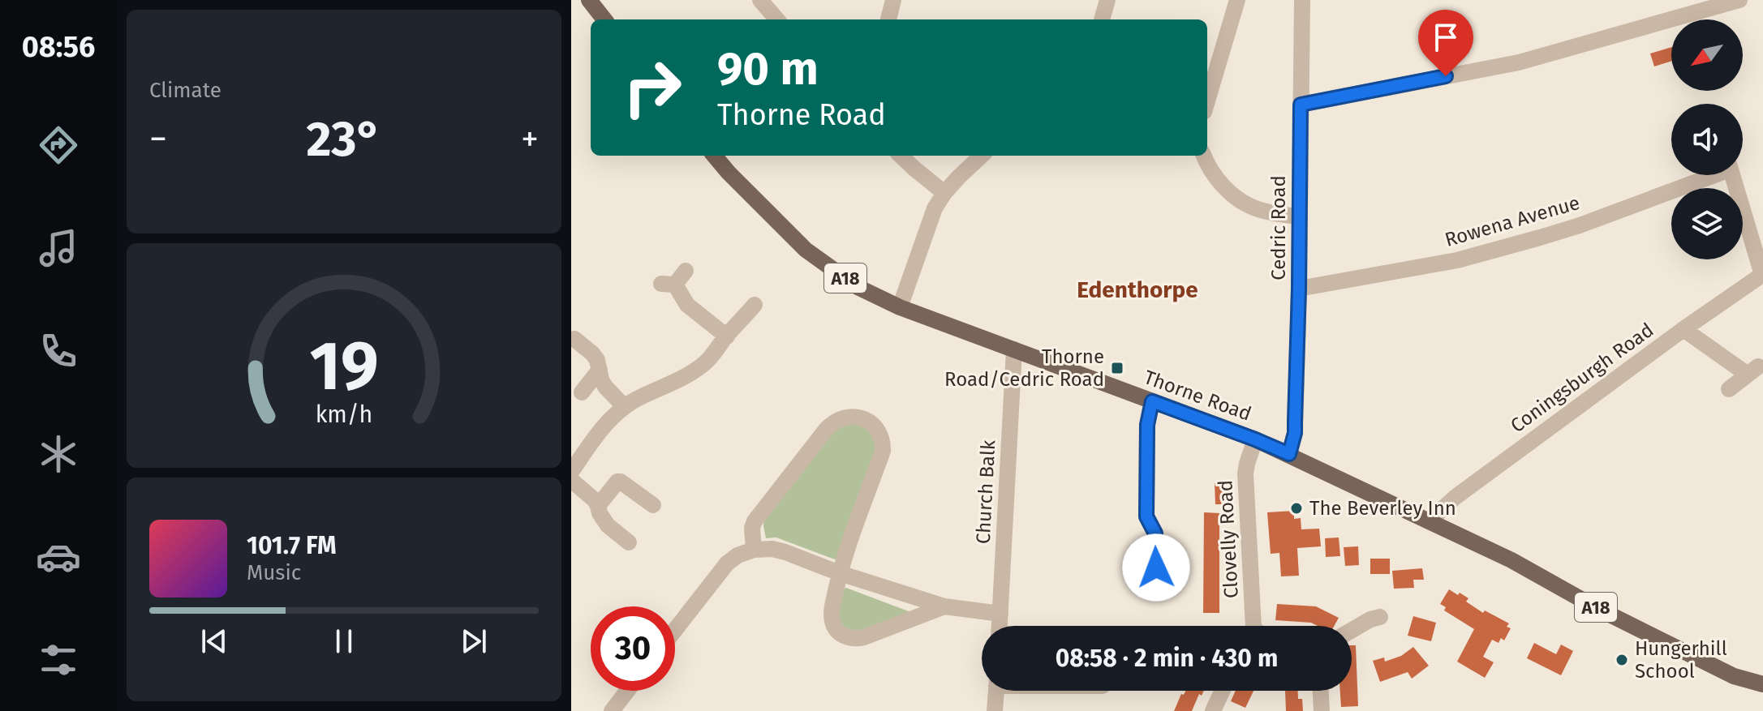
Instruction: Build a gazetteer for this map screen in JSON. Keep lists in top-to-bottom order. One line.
{"streets":{"main road":["A18","Thorne Road"],"street":["Rowena Avenue","Cedric Road","Coningsburgh Road","Church Balk","Clovelly Road"]},"crossings":[["Rowena Avenue","Cedric Road"],["Cedric Road","Thorne Road"],["Coningsburgh Road","Thorne Road"],["Thorne Road","Church Balk"],["Thorne Road","Clovelly Road"]],"districts":["Edenthorpe"],"places":{"transit":["Thorne Road/Cedric Road"],"other":["The Beverley Inn","Hungerhill School"]},"north":"bottom left","page":{"tabs":"08:56","tile":"Climate","turn":["90 m","Thorne Road"],"heat":["−","23°","+"],"song":["101.7 FM","Music"],"limit":"30","trip":"08:58 · 2 min · 430 m","gauge":["19","km/h"]}}
